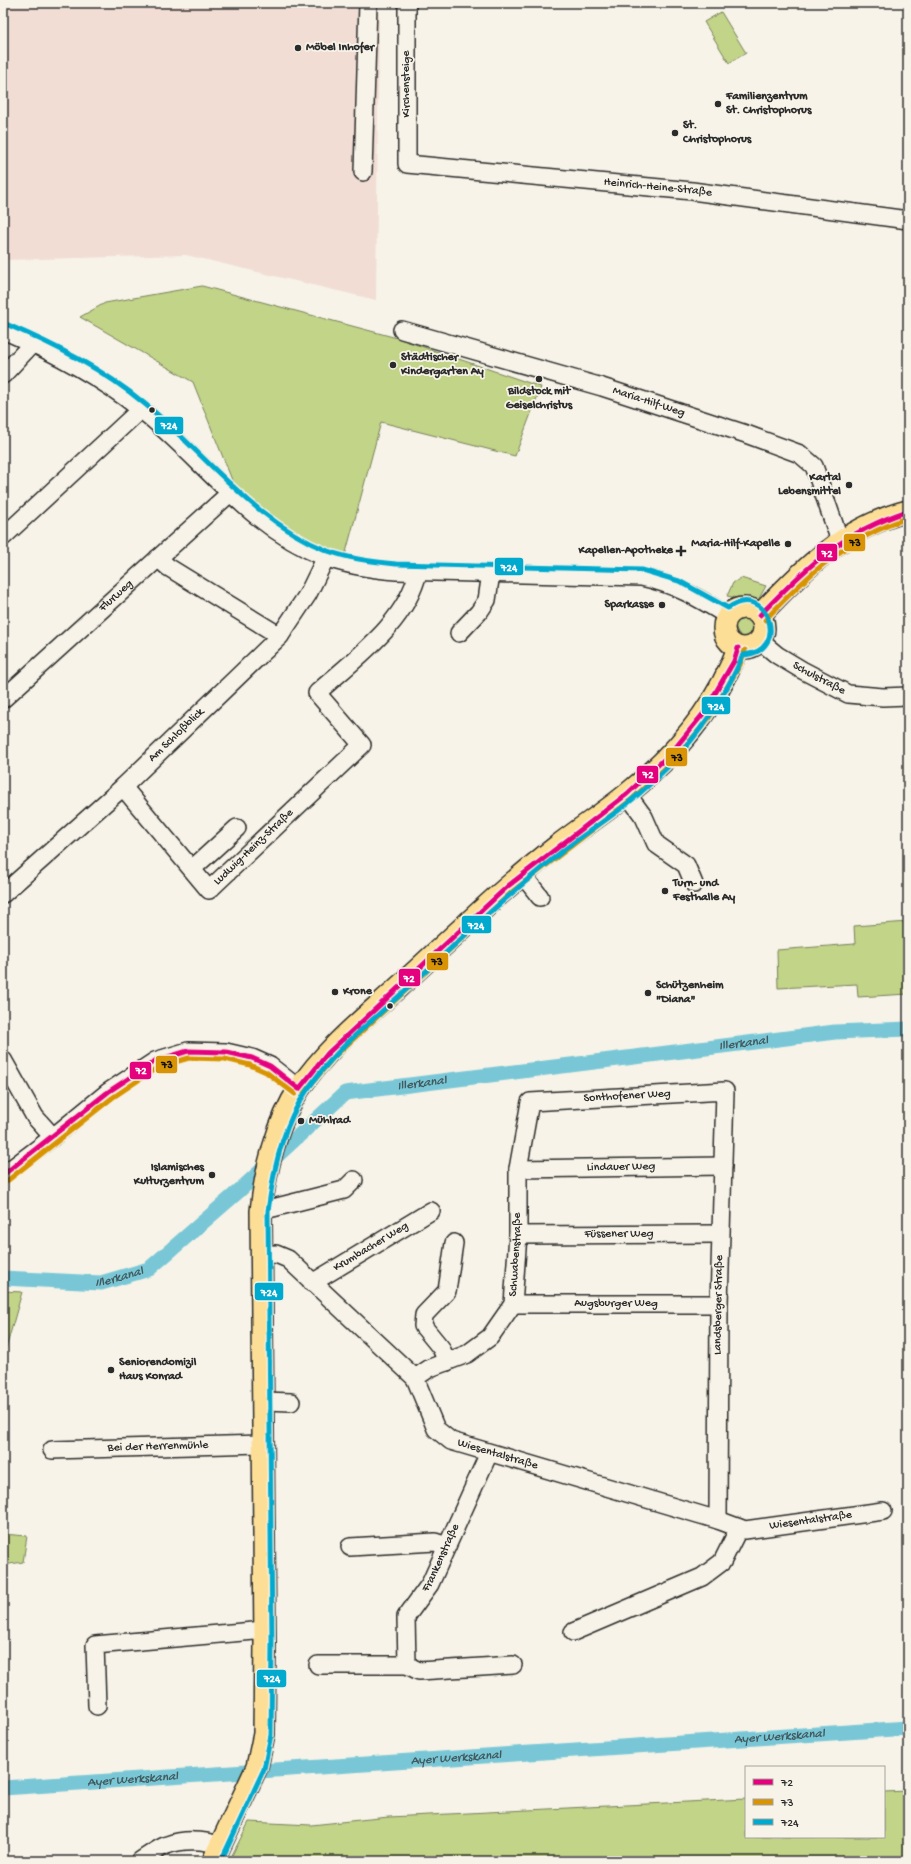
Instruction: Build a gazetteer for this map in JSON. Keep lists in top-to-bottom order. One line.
{"streets":{"street":["Kirchensteige","Heinrich-Heine-Straße","Maria-Hilf-Weg","Flurweg","Schulstraße","Am Schloßblick","Ludwig-Heinz-Straße","Sonthofener Weg","Lindauer Weg","Füssener Weg","Krumbacher Weg","Schwabenstraße","Augsburger Weg","Landsberger Straße","Bei der Herrenmühle","Wiesentalstraße","Frankenstraße"]},"crossings":[["Kirchensteige","Heinrich-Heine-Straße"],["Am Schloßblick","Ludwig-Heinz-Straße"],["Sonthofener Weg","Schwabenstraße"],["Sonthofener Weg","Landsberger Straße"],["Lindauer Weg","Schwabenstraße"],["Lindauer Weg","Landsberger Straße"],["Füssener Weg","Schwabenstraße"],["Füssener Weg","Landsberger Straße"],["Krumbacher Weg","Wiesentalstraße"],["Schwabenstraße","Augsburger Weg"],["Schwabenstraße","Wiesentalstraße"],["Augsburger Weg","Landsberger Straße"],["Landsberger Straße","Wiesentalstraße"],["Wiesentalstraße","Frankenstraße"]],"water":["Illerkanal","Ayer Werkskanal"],"places":{"other":["Möbel Inhofer","Familienzentrum St. Christophorus","St. Christophorus","Städtischer Kindergarten Ay","Bildstock mit Geiselchristus","Kartal Lebensmittel","Maria-Hilf-Kapelle","Sparkasse","Turn- und Festhalle Ay","Krone","Schützenheim \"Diana\"","Mühlrad","Islamisches Kulturzentrum","Seniorendomizil Haus Konrad"],"health":["Kapellen-Apotheke"]},"lines":["transit line 724","transit line 72","transit line 73"],"legend":["72","73","724"]}
